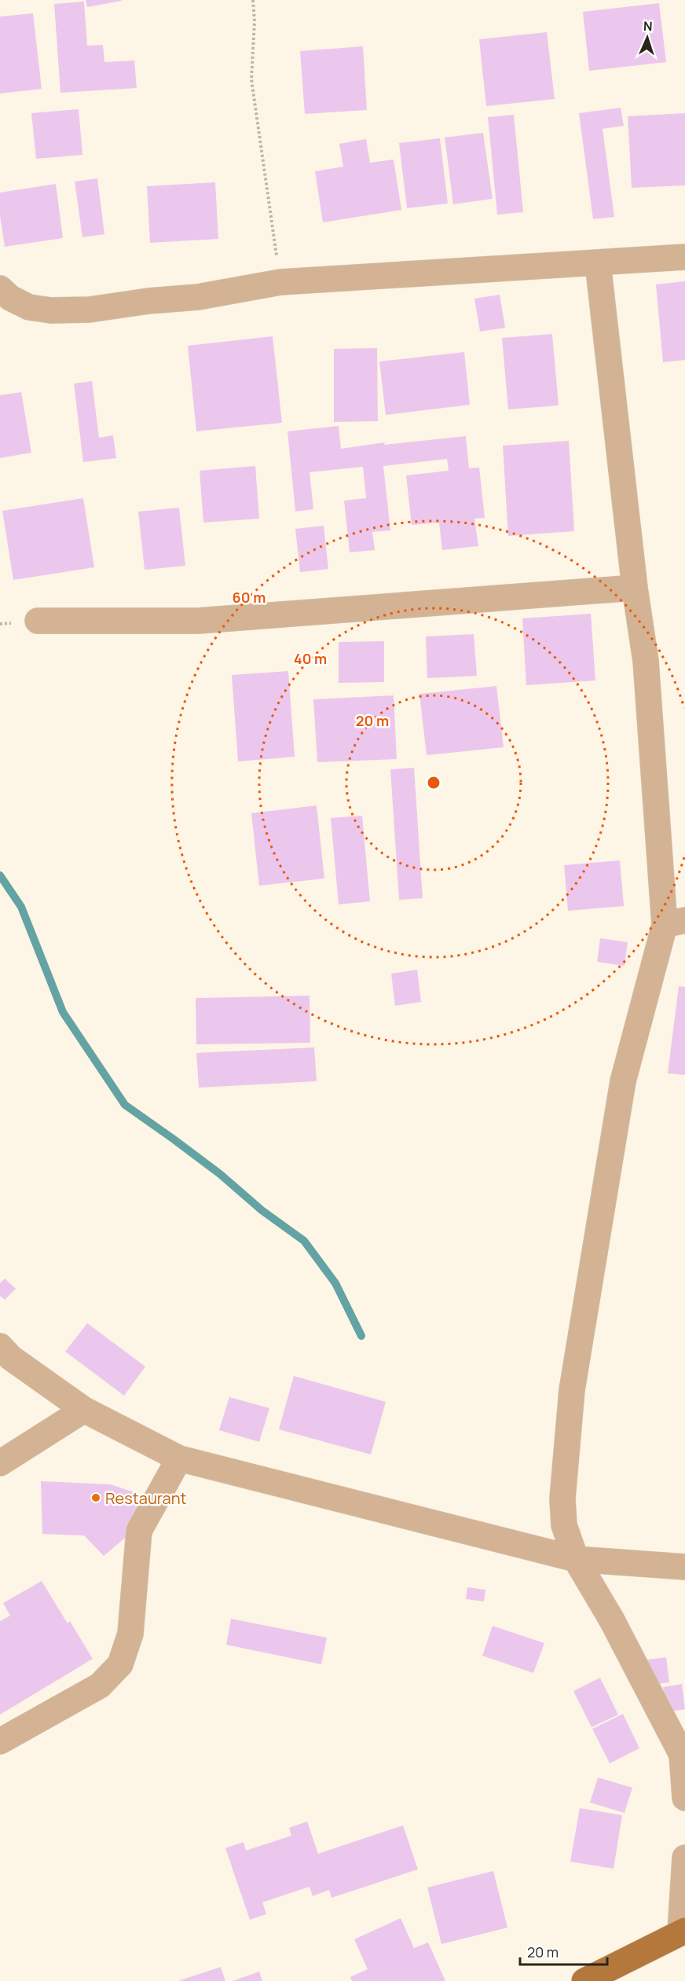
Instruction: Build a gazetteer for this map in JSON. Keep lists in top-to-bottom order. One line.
{"places":["Restaurant"],"scale_bar":"20 m","north":"top","rings":["60 m","40 m","20 m"]}
